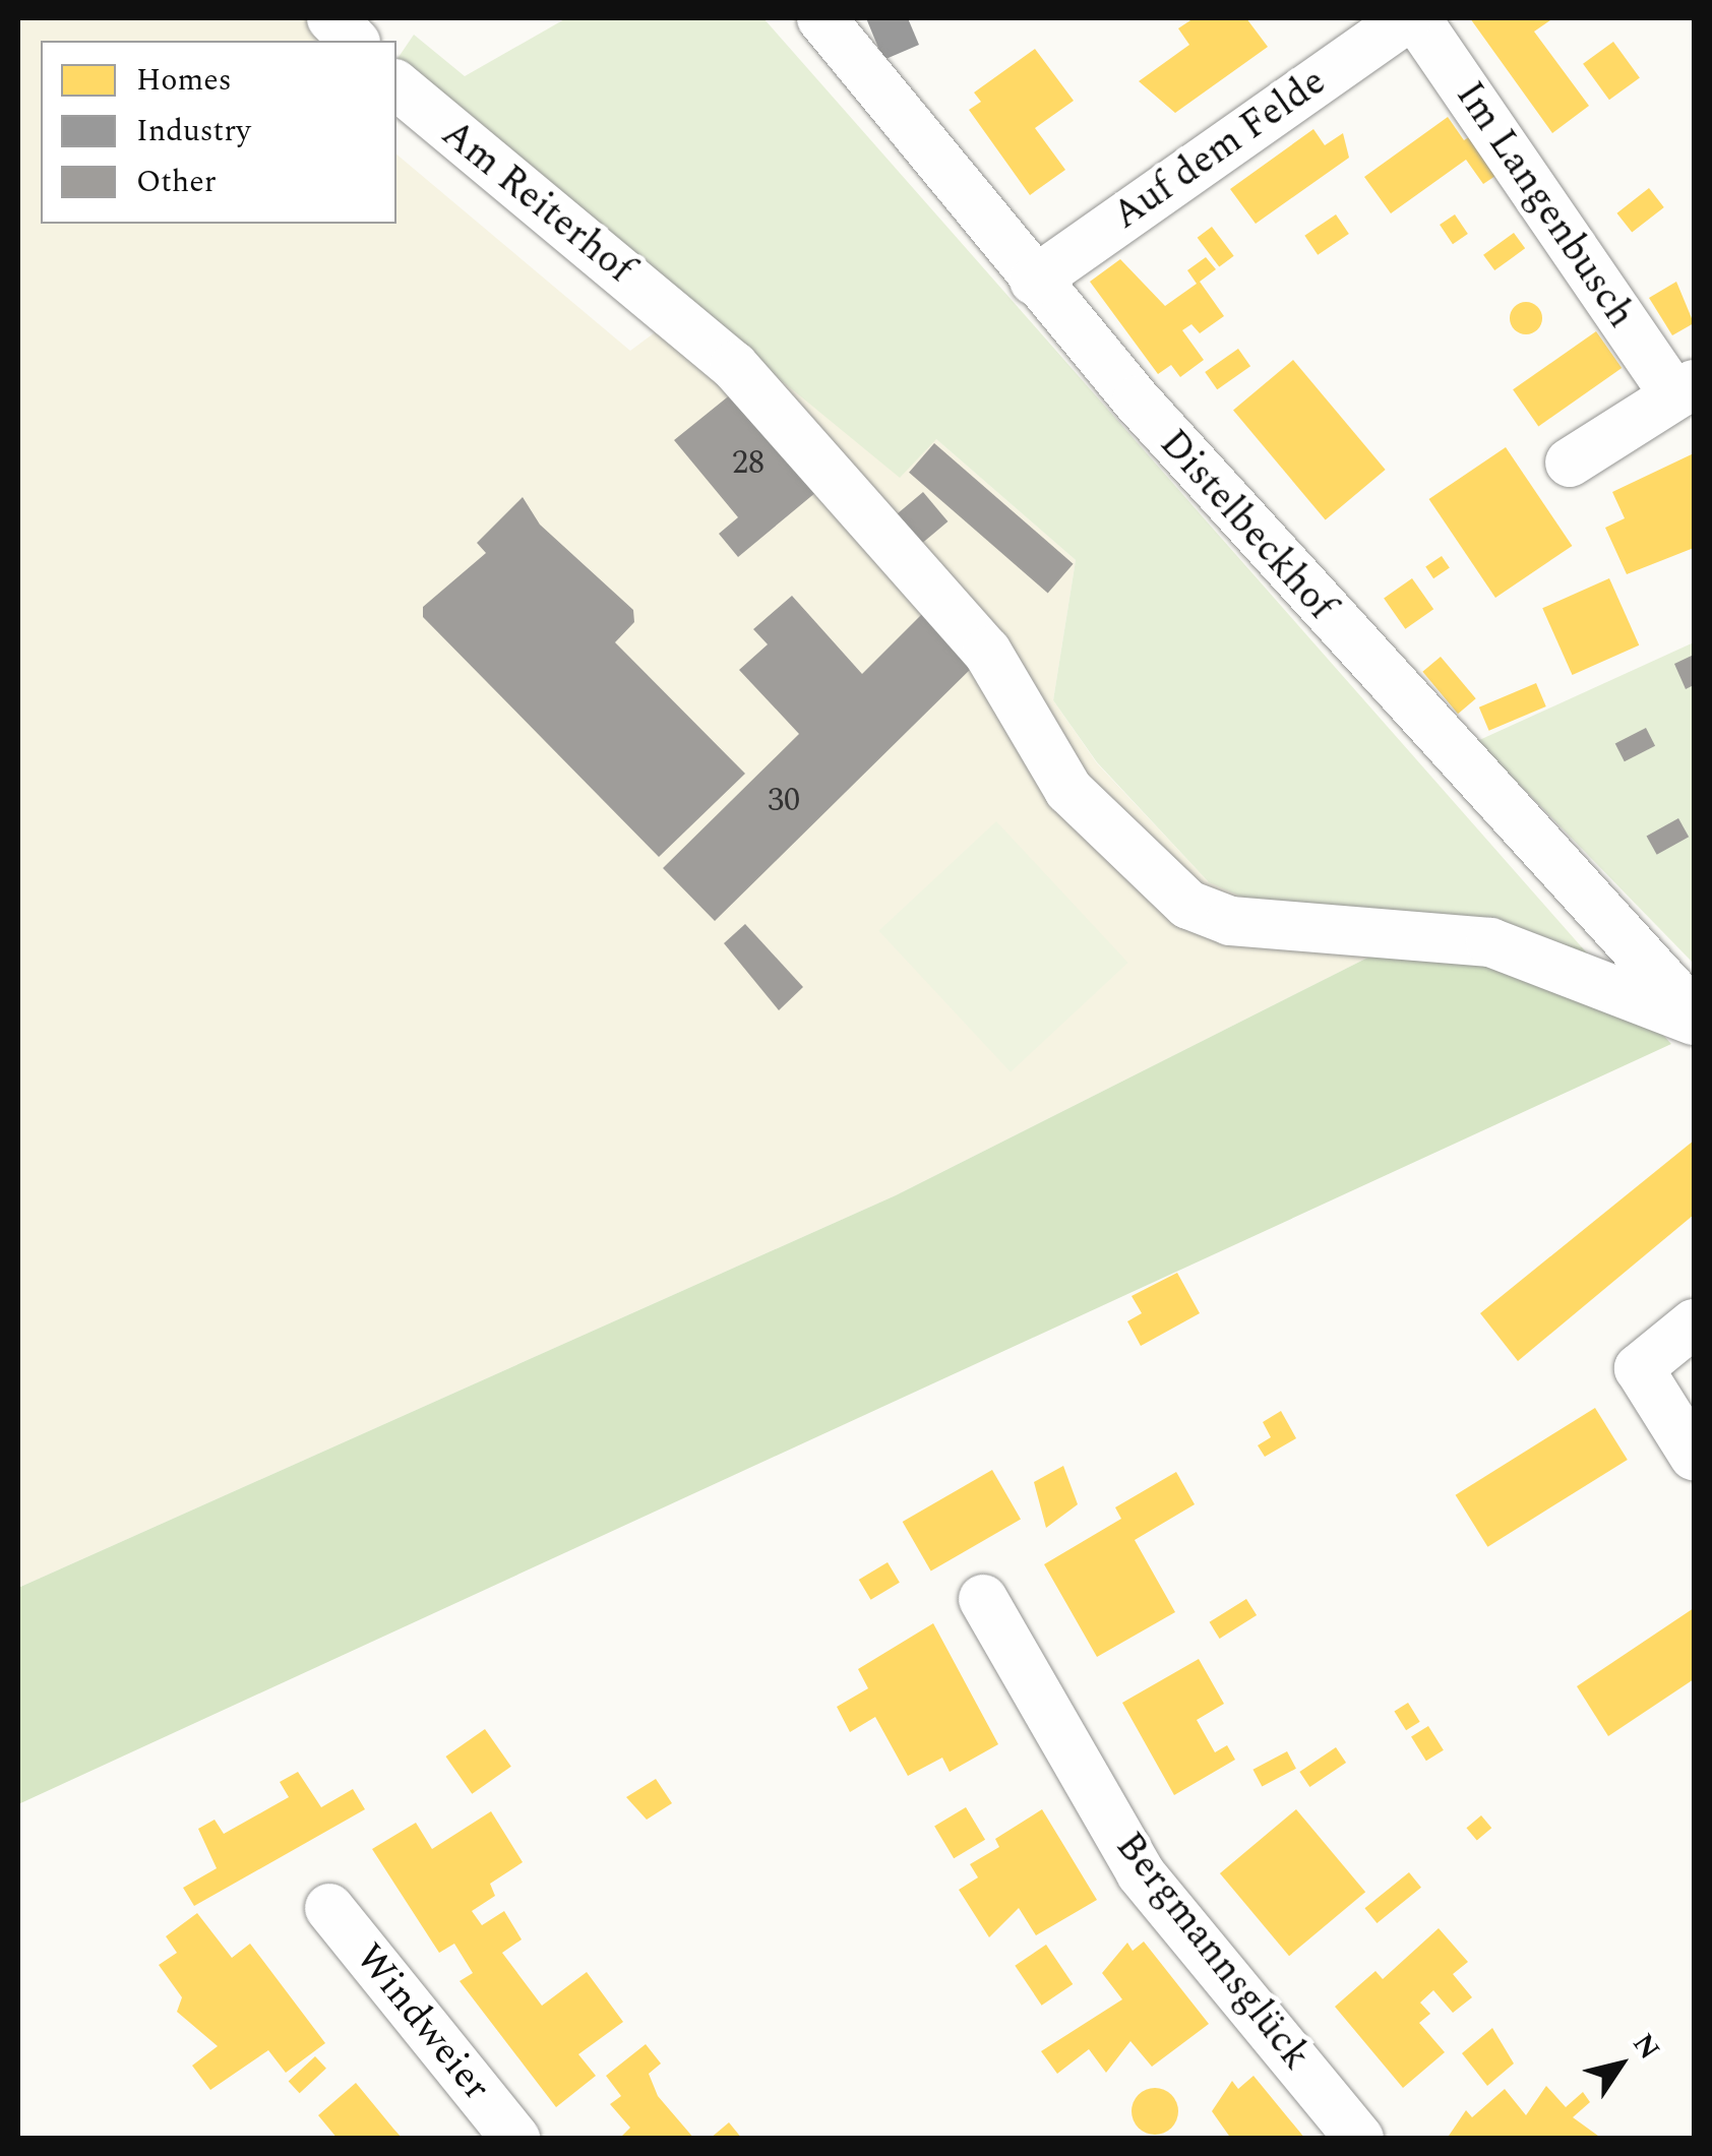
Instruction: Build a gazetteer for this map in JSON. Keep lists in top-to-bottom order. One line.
{"streets":{"street":["Auf dem Felde","Am Reiterhof","Im Langenbusch","Distelbeckhof","Bergmannsglück","Windweier"]},"crossings":[["Auf dem Felde","Distelbeckhof"],["Am Reiterhof","Distelbeckhof"]],"house_numbers":["28","30"],"legend":["Homes","Industry","Other"],"north":"top right"}
